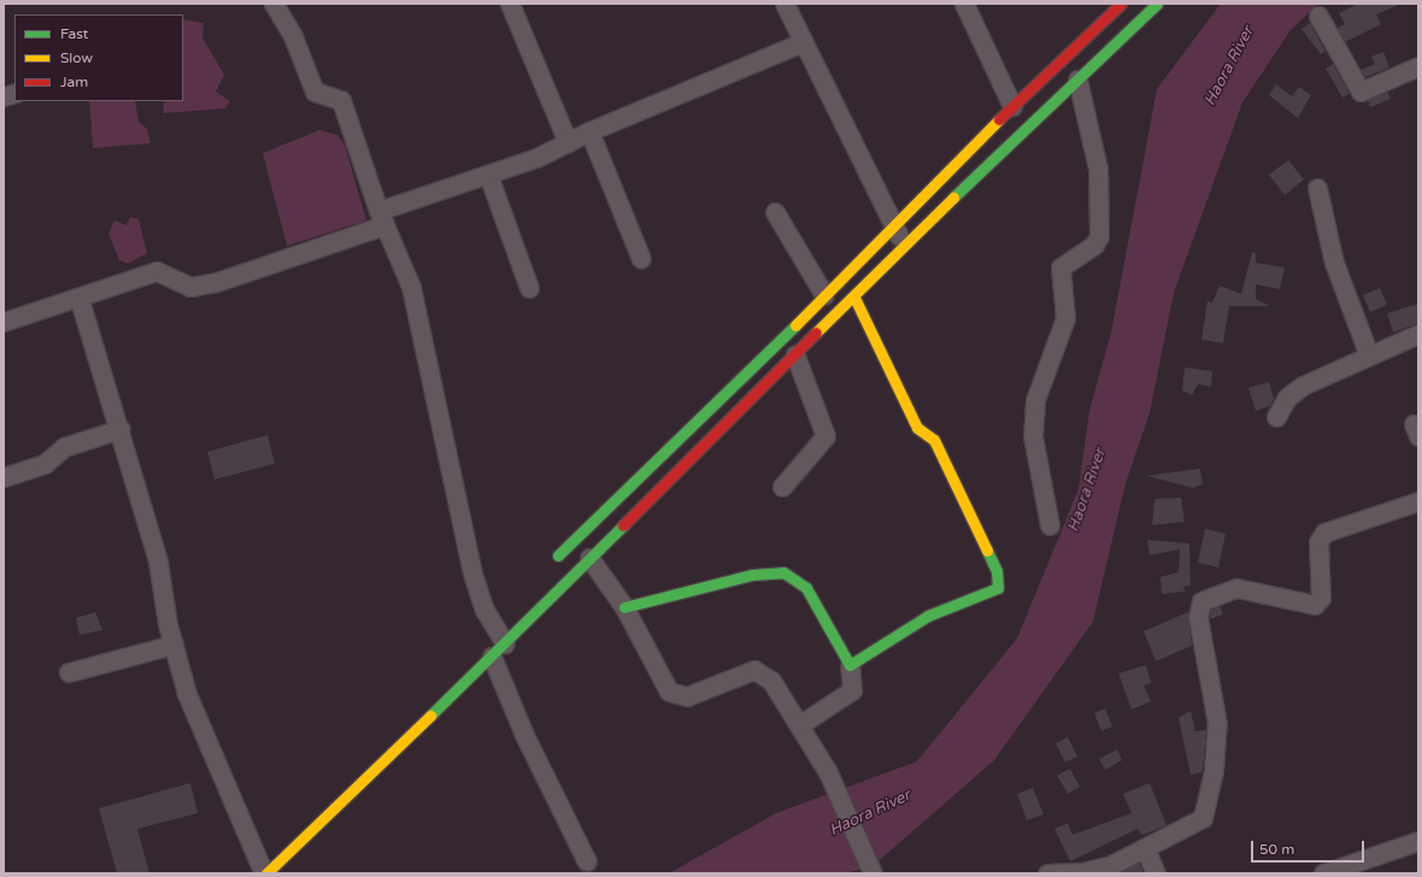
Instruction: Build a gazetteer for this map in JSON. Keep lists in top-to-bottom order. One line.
{"water":["Haora River"],"legend":["Fast","Slow","Jam"],"scale_bar":"50 m"}
